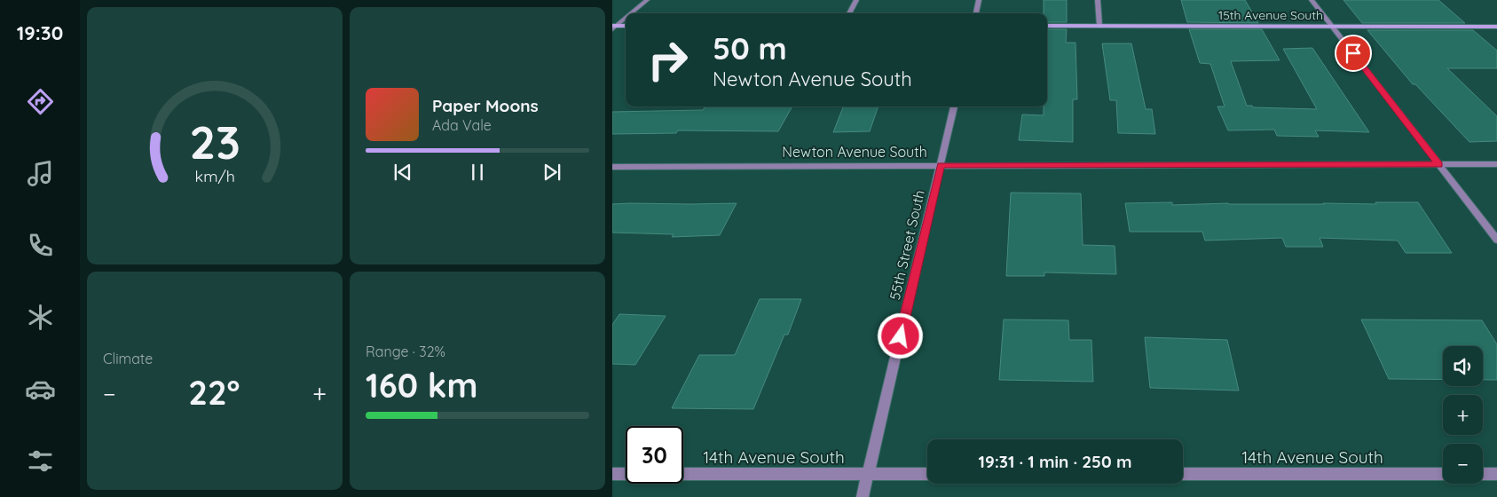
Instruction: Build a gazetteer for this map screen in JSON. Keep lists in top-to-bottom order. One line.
{"streets":{"street":["15th Avenue South","Newton Avenue South","55th Street South","14th Avenue South"]},"crossings":[["Newton Avenue South","55th Street South"],["55th Street South","14th Avenue South"]],"page":{"tabs":"19:30","turn":["50 m","Newton Avenue South"],"song":["Paper Moons","Ada Vale"],"tile":["Climate",["Range · 32%","160 km"]],"map_buttons":["+","−"],"heat":["−","22°","+"],"limit":"30","trip":"19:31 · 1 min · 250 m","gauge":["23","km/h"]}}
